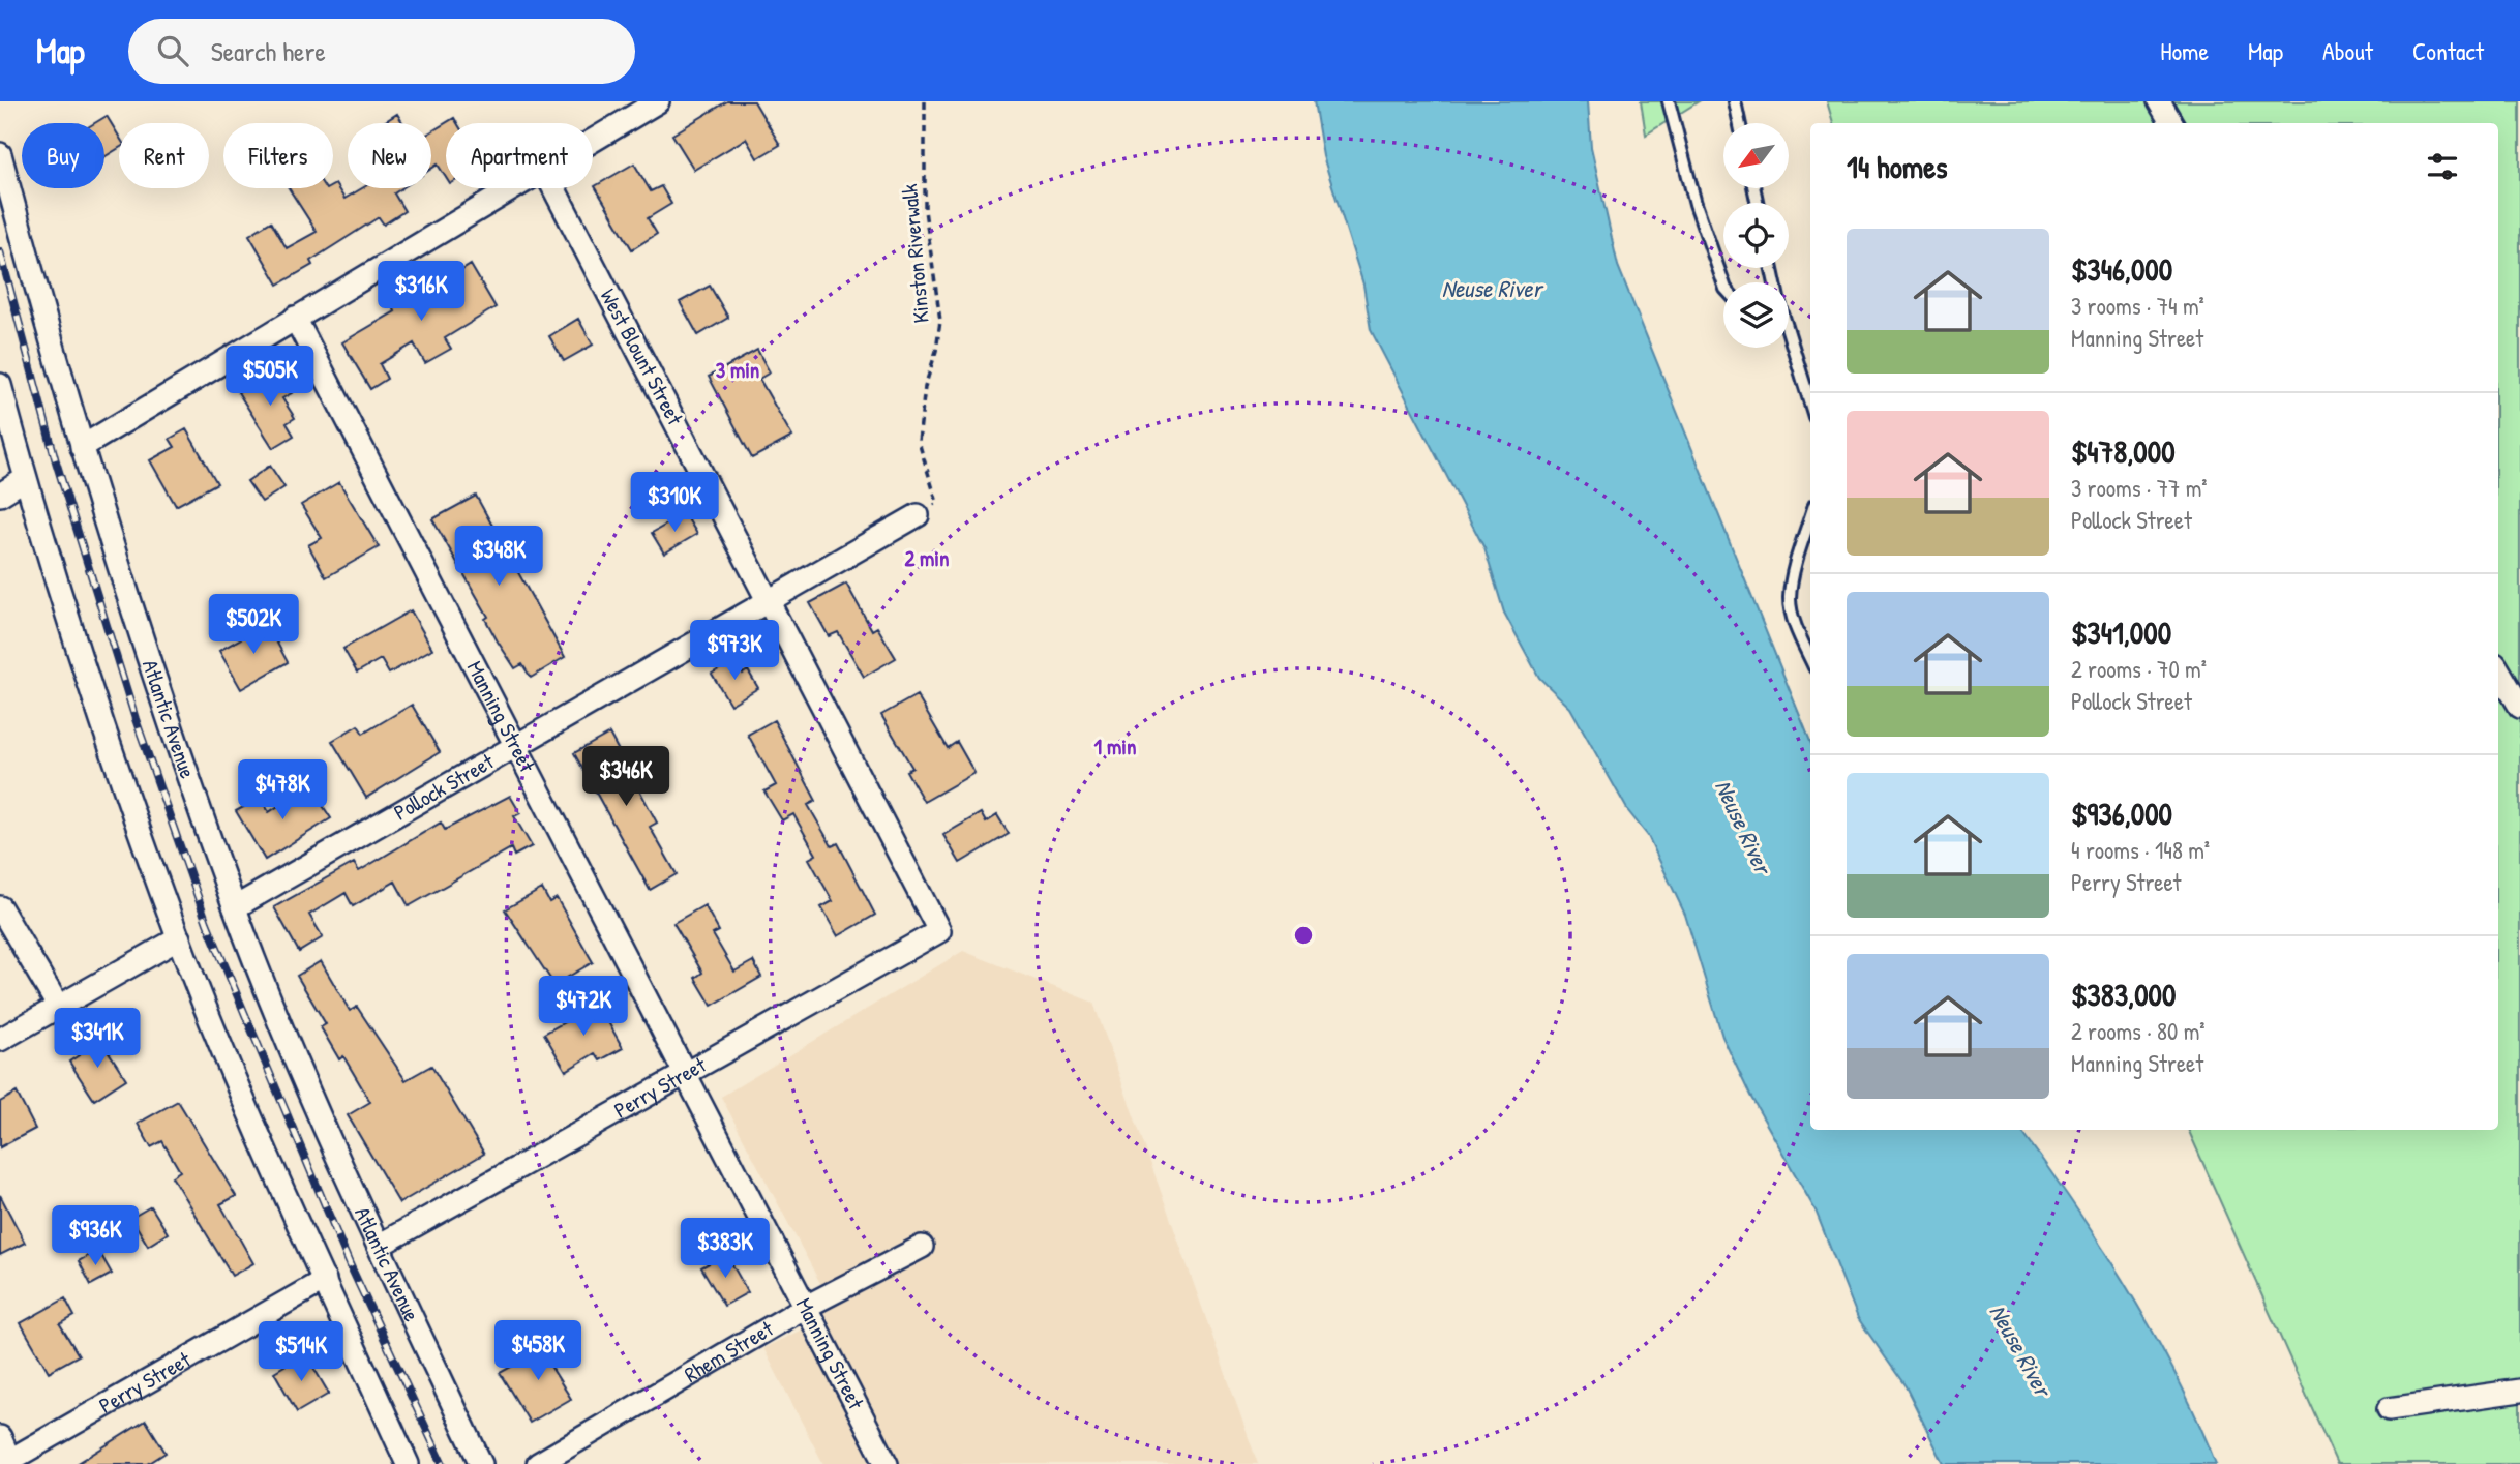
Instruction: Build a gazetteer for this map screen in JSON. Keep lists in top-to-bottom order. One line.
{"streets":{"street":["West Blount Street","Manning Street","Atlantic Avenue","Pollock Street","Perry Street","Rhem Street"],"path":["Kinston Riverwalk"]},"crossings":[["Kinston Riverwalk","Pollock Street"],["West Blount Street","Pollock Street"],["West Blount Street","Perry Street"],["Manning Street","Pollock Street"],["Manning Street","Perry Street"],["Manning Street","Rhem Street"],["Atlantic Avenue","Pollock Street"],["Atlantic Avenue","Perry Street"]],"water":["Neuse River"],"north":"bottom left","page":{"header":"Map","search":"Search here","nav":["Home","Map","About","Contact"],"chip":["Buy","Rent","Filters","New","Apartment"],"heading":"14 homes","list":[{"name":"$346,000","note":"3 rooms · 74 m² · Manning Street"},{"name":"$478,000","note":"3 rooms · 77 m² · Pollock Street"},{"name":"$341,000","note":"2 rooms · 70 m² · Pollock Street"},{"name":"$936,000","note":"4 rooms · 148 m² · Perry Street"},{"name":"$383,000","note":"2 rooms · 80 m² · Manning Street"}],"price":["$316K","$505K","$310K","$348K","$502K","$973K","$346K","$478K","$472K","$341K","$936K","$383K","$458K","$514K"]},"rings":["3 min","2 min","1 min"]}
